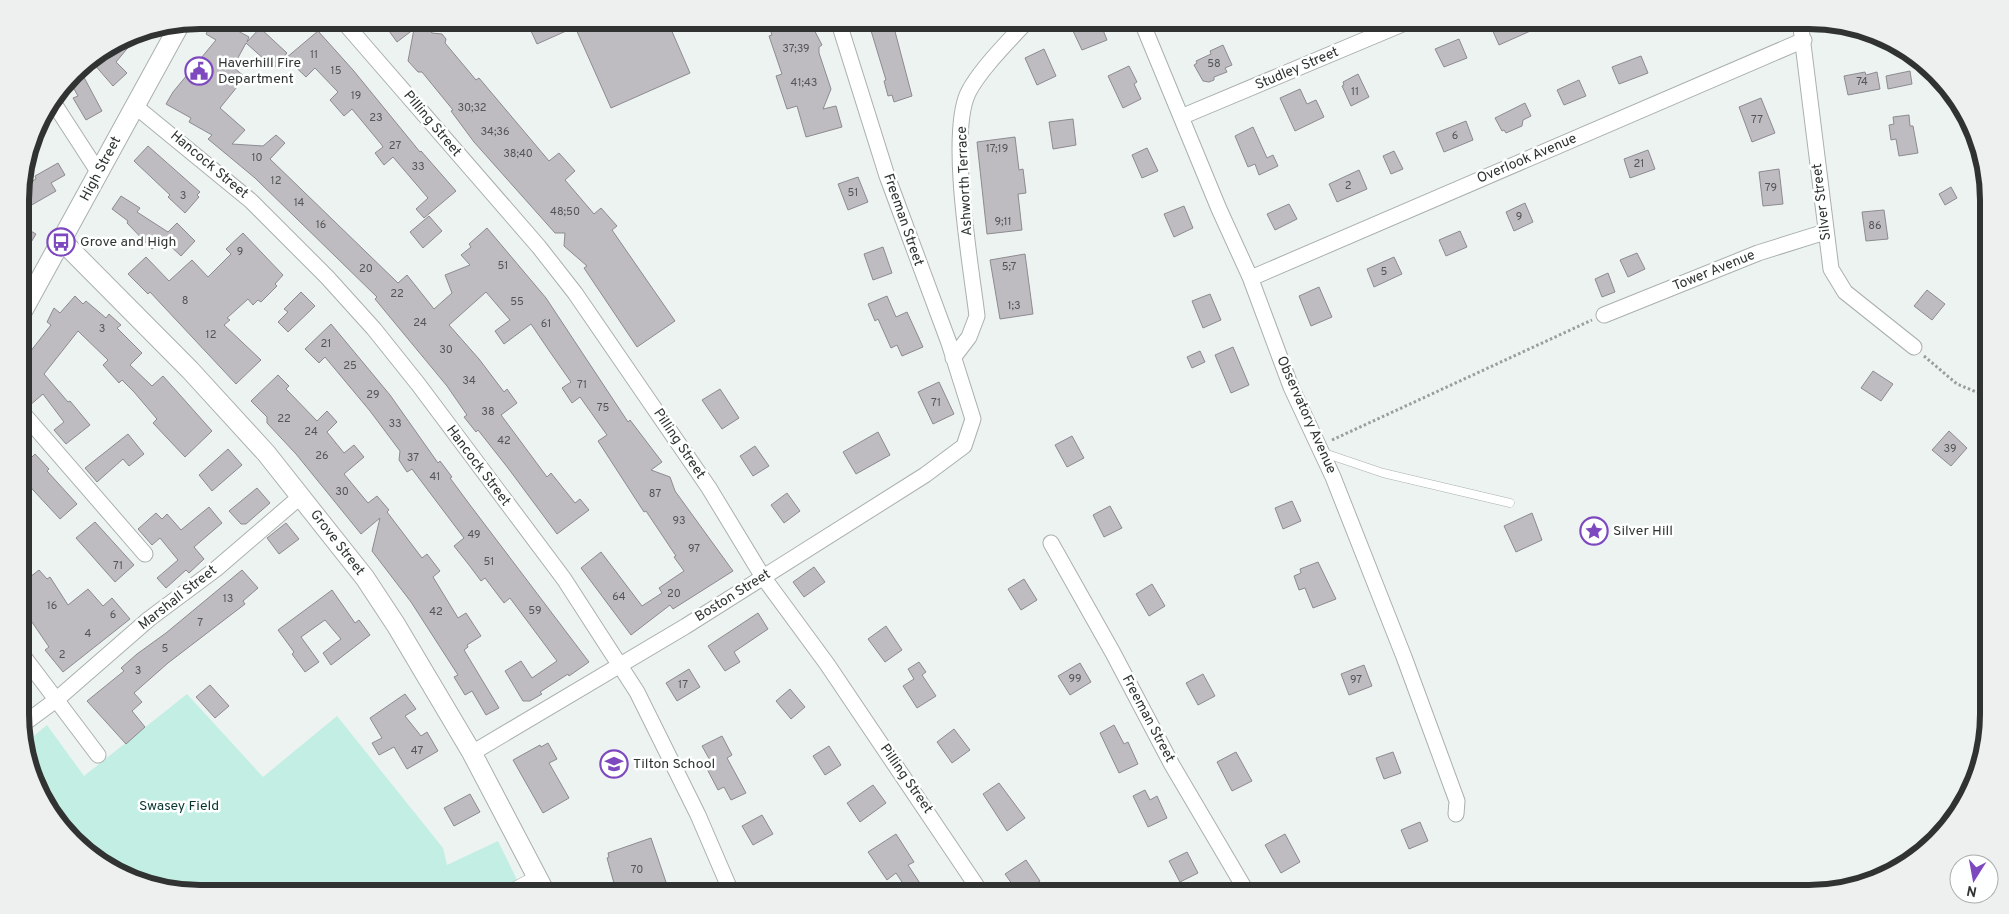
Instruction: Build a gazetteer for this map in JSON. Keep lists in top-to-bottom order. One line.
{"streets":{"street":["Studley Street","Pilling Street","Overlook Avenue","Hancock Street","High Street","Ashworth Terrace","Silver Street","Freeman Street","Tower Avenue","Observatory Avenue","Grove Street","Boston Street","Marshall Street"]},"crossings":[["Studley Street","Observatory Avenue"],["Pilling Street","Boston Street"],["Overlook Avenue","Silver Street"],["Overlook Avenue","Observatory Avenue"],["Hancock Street","High Street"],["Hancock Street","Boston Street"],["High Street","Grove Street"],["Ashworth Terrace","Freeman Street"],["Silver Street","Tower Avenue"],["Freeman Street","Boston Street"],["Grove Street","Boston Street"],["Grove Street","Marshall Street"]],"parks":["Swasey Field"],"places":{"public building":["Haverhill Fire Department"],"bus stop":["Grove and High"],"place":["Silver Hill"],"school or university":["Tilton School"]},"house_numbers":["37;39","11","58","15","74","41;43","11","19","30;32","23","77","34;36","6","27","17;19","38;40","10","21","33","12","2","79","51","3","14","48;50","9","9;11","16","86","9","51","5;7","20","5","22","8","55","1;3","24","61","3","12","21","30","25","34","71","29","71","75","38","22","33","24","42","39","26","37","41","30","87","93","49","97","51","71","20","64","13","16","59","42","6","7","4","5","2","3","99","97","17","47","70"],"north":"bottom"}
